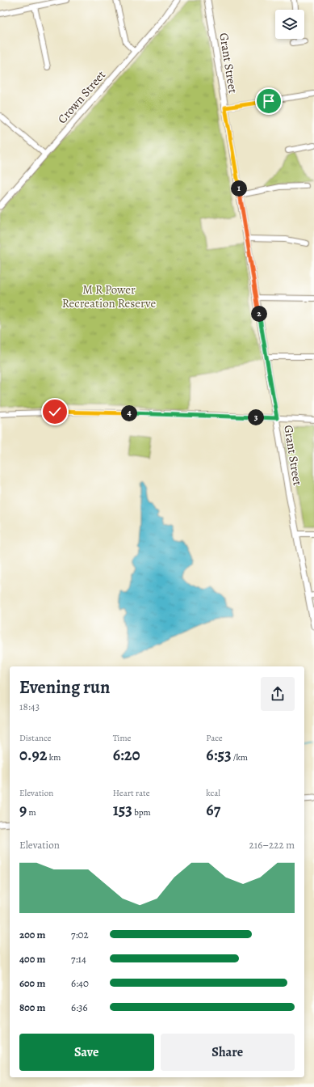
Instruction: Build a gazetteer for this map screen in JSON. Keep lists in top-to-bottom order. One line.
{"streets":{"street":["Grant Street","Crown Street"]},"parks":["M R Power Recreation Reserve"],"page":{"pins":["1","2","4","3"],"heading":["Evening run","18:43"],"stats":[["Distance","0.92 km"],["Time","6:20"],["Pace","6:53 /km"],["Elevation","9 m"],["Heart rate","153 bpm"],["kcal","67"]],"chart":["Elevation","216–222 m"],"list":[{"name":"200 m","note":"7:02"},{"name":"400 m","note":"7:14"},{"name":"600 m","note":"6:40"},{"name":"800 m","note":"6:36"}],"buttons":["Save","Share"]}}
